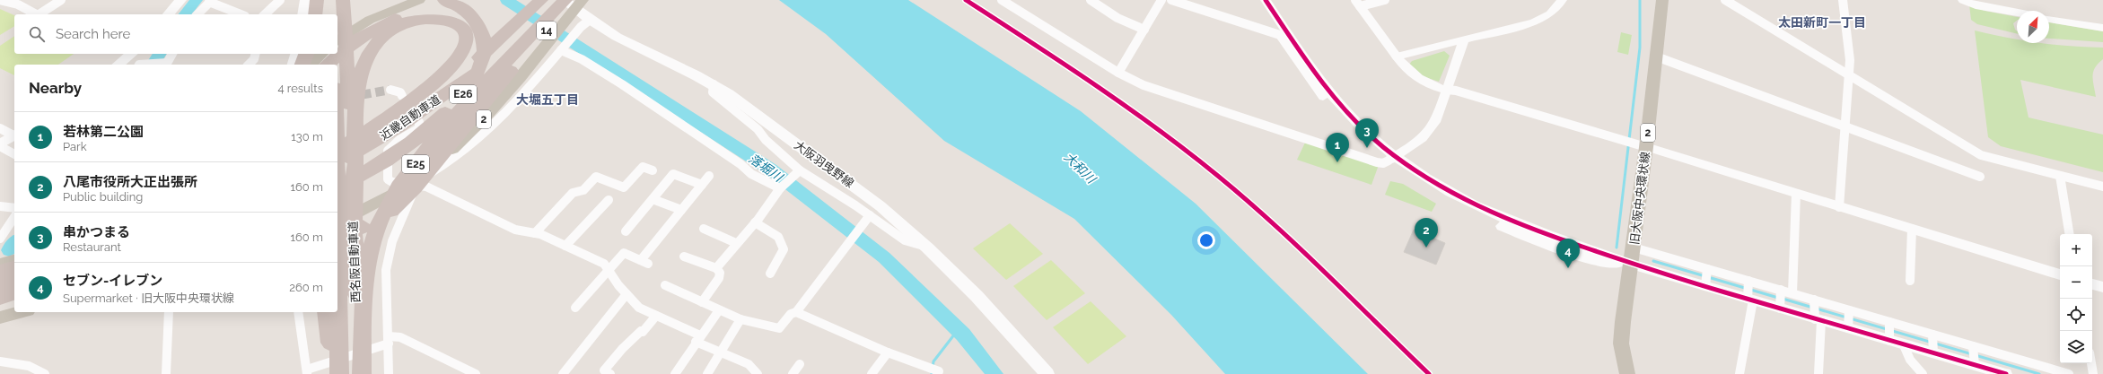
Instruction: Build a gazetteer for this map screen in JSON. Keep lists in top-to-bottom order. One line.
{"streets":{"highway":["14","E26","近畿自動車道","E25","西名阪自動車道"],"main road":["2","大阪羽曳野線","旧大阪中央環状線"]},"crossings":[["近畿自動車道","E25"],["近畿自動車道","西名阪自動車道"],["E25","大阪羽曳野線"],["E25","西名阪自動車道"]],"districts":["太田新町一丁目","大堀五丁目"],"water":["落堀川","大和川"],"north":"top right","page":{"search":"Search here","heading":["Nearby","4 results"],"list":[{"mark":"1","name":"若林第二公園","note":"Park","value":"130 m"},{"mark":"2","name":"八尾市役所大正出張所","note":"Public building","value":"160 m"},{"mark":"3","name":"串かつまる","note":"Restaurant","value":"160 m"},{"mark":"4","name":"セブン-イレブン","note":"Supermarket · 旧大阪中央環状線","value":"260 m"}],"pins":["3","1","2","4"],"map_buttons":["+","−"]}}
